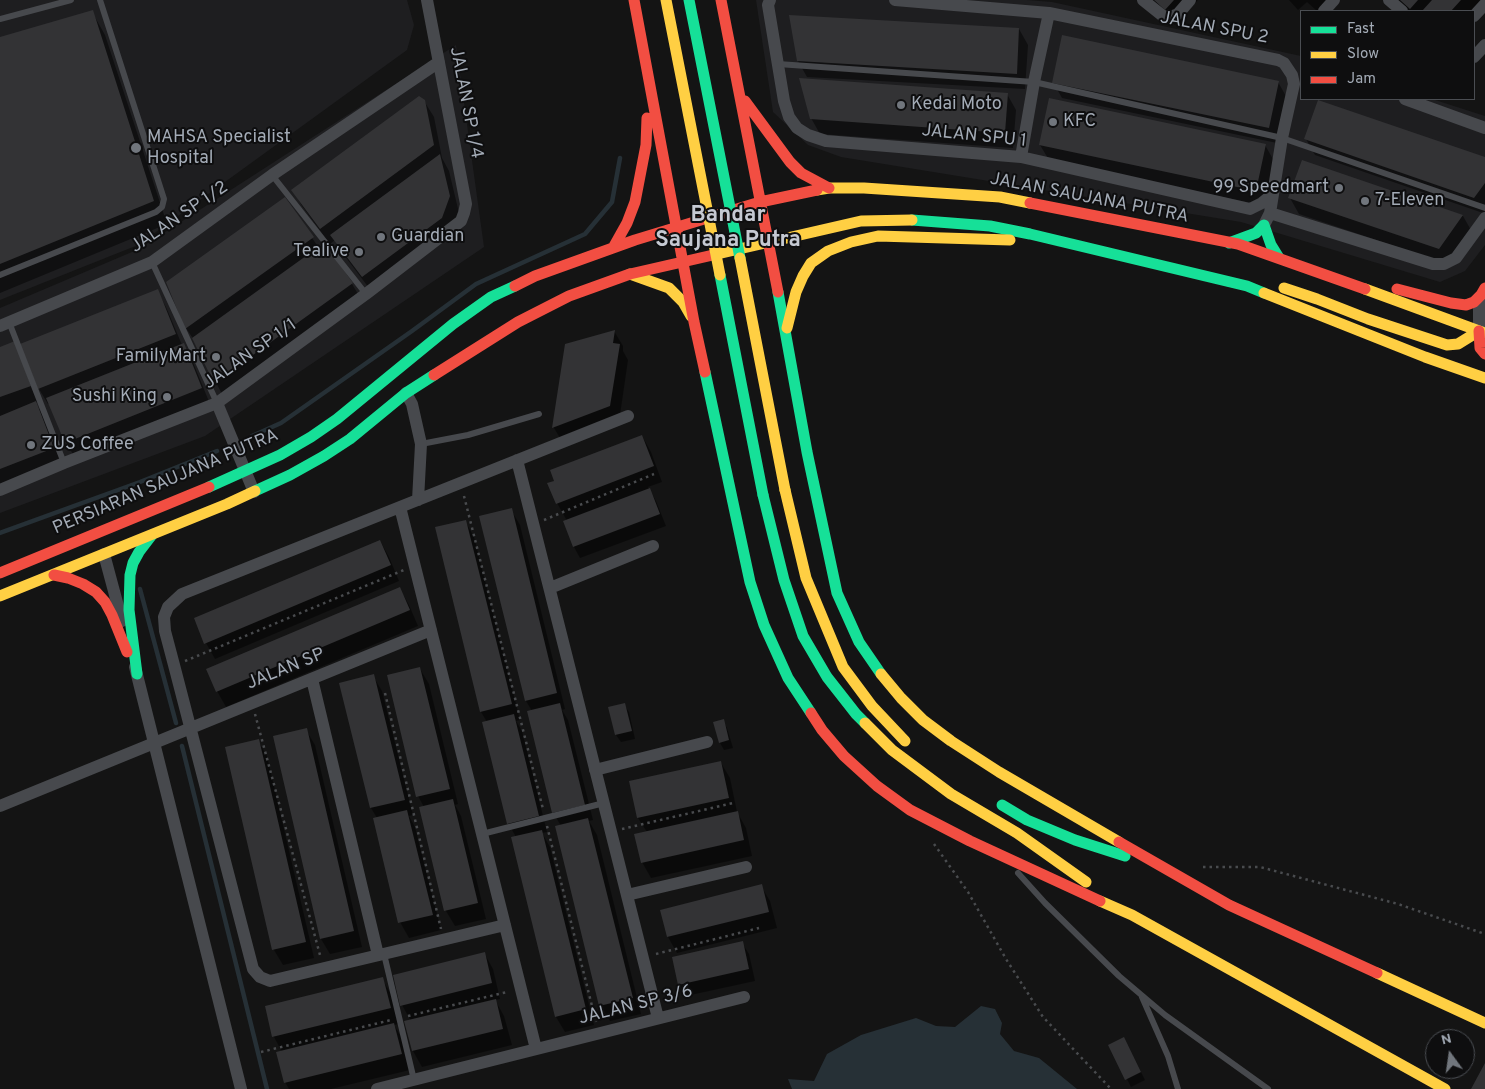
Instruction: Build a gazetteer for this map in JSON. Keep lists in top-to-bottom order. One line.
{"streets":{"main road":["JALAN SAUJANA PUTRA","PERSIARAN SAUJANA PUTRA"],"street":["JALAN SPU 2","JALAN SP 1/4","JALAN SPU 1","JALAN SP 1/2","JALAN SP 1/1","JALAN SP","JALAN SP 3/6"]},"crossings":[["JALAN SP 1/4","JALAN SP 1/2"],["JALAN SP 1/4","JALAN SP 1/1"],["JALAN SAUJANA PUTRA","PERSIARAN SAUJANA PUTRA"]],"districts":["Bandar Saujana Putra"],"places":["Kedai Moto","KFC","MAHSA Specialist Hospital","99 Speedmart","7-Eleven","Guardian","Tealive","FamilyMart","Sushi King","ZUS Coffee"],"legend":["Fast","Slow","Jam"],"north":"top"}
